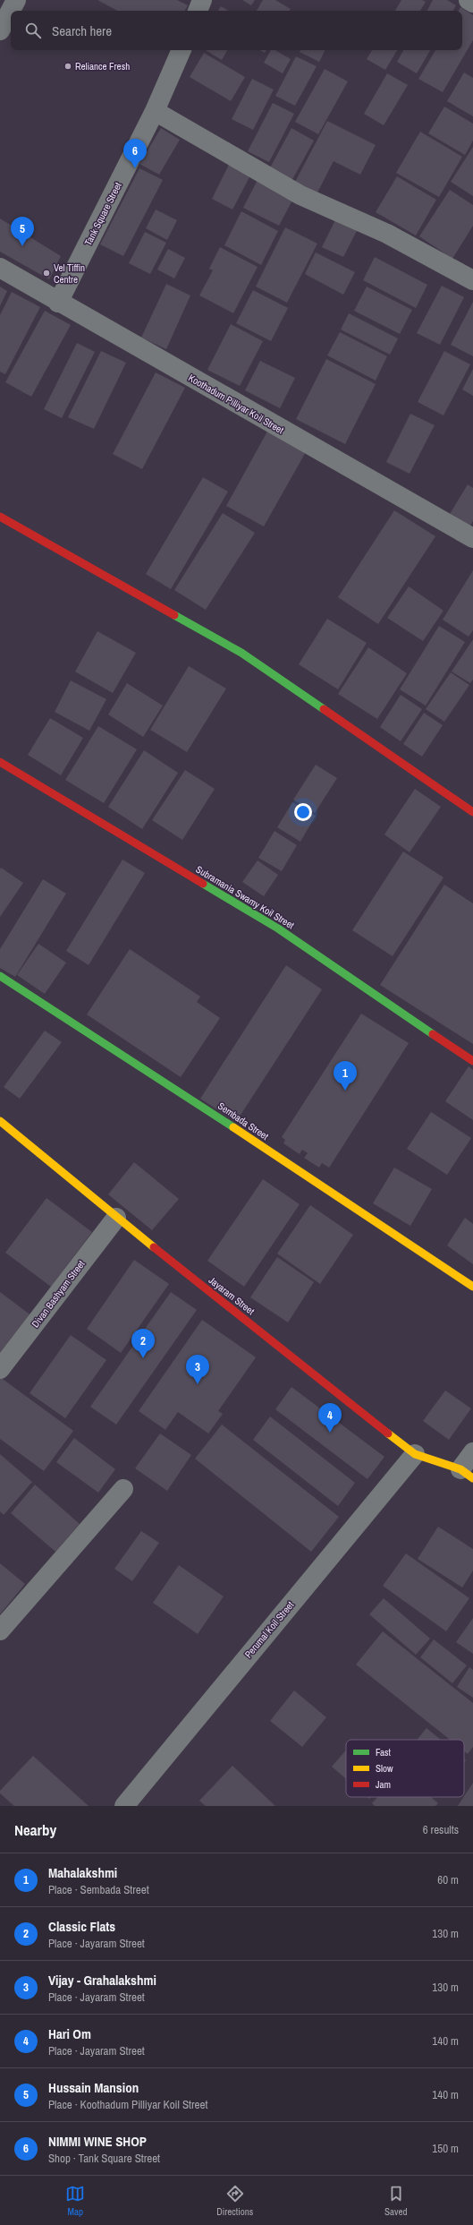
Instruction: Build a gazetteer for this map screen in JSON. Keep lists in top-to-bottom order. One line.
{"streets":{"street":["Tank Square Street","Koothadum Pilliyar Koil Street","Subramania Swamy Koil Street","Sembada Street","Divan Bashyam Street","Jayaram Street","Perumal Koil Street"]},"crossings":[["Tank Square Street","Koothadum Pilliyar Koil Street"],["Divan Bashyam Street","Jayaram Street"],["Jayaram Street","Perumal Koil Street"]],"places":["Reliance Fresh","Vel Tiffin Centre"],"legend":["Fast","Slow","Jam"],"page":{"search":"Search here","pins":["6","5","1","2","3","4"],"heading":["Nearby","6 results"],"list":[{"mark":"1","name":"Mahalakshmi","note":"Place · Sembada Street","value":"60 m"},{"mark":"2","name":"Classic Flats","note":"Place · Jayaram Street","value":"130 m"},{"mark":"3","name":"Vijay - Grahalakshmi","note":"Place · Jayaram Street","value":"130 m"},{"mark":"4","name":"Hari Om","note":"Place · Jayaram Street","value":"140 m"},{"mark":"5","name":"Hussain Mansion","note":"Place · Koothadum Pilliyar Koil Street","value":"140 m"},{"mark":"6","name":"NIMMI WINE SHOP","note":"Shop · Tank Square Street","value":"150 m"}],"nav":["Map","Directions","Saved"]}}
